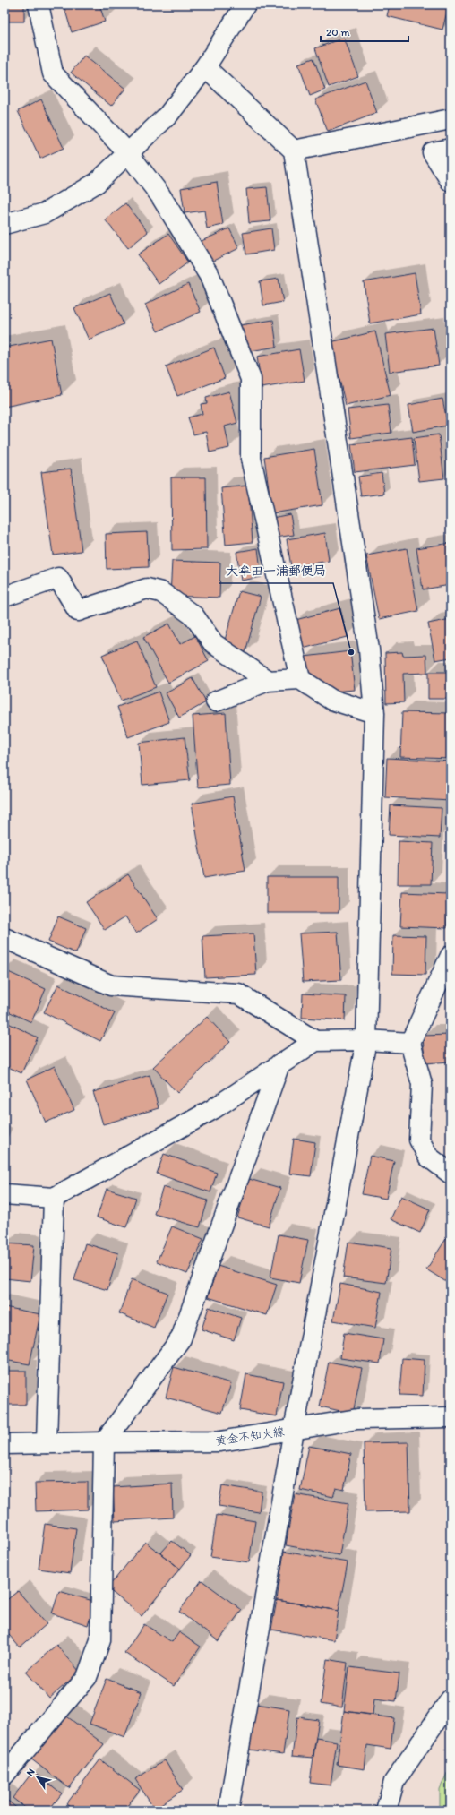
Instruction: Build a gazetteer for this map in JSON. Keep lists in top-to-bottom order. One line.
{"streets":{"street":["黄金不知火線"]},"places":["大牟田一浦郵便局"],"scale_bar":"20 m","north":"top left"}
